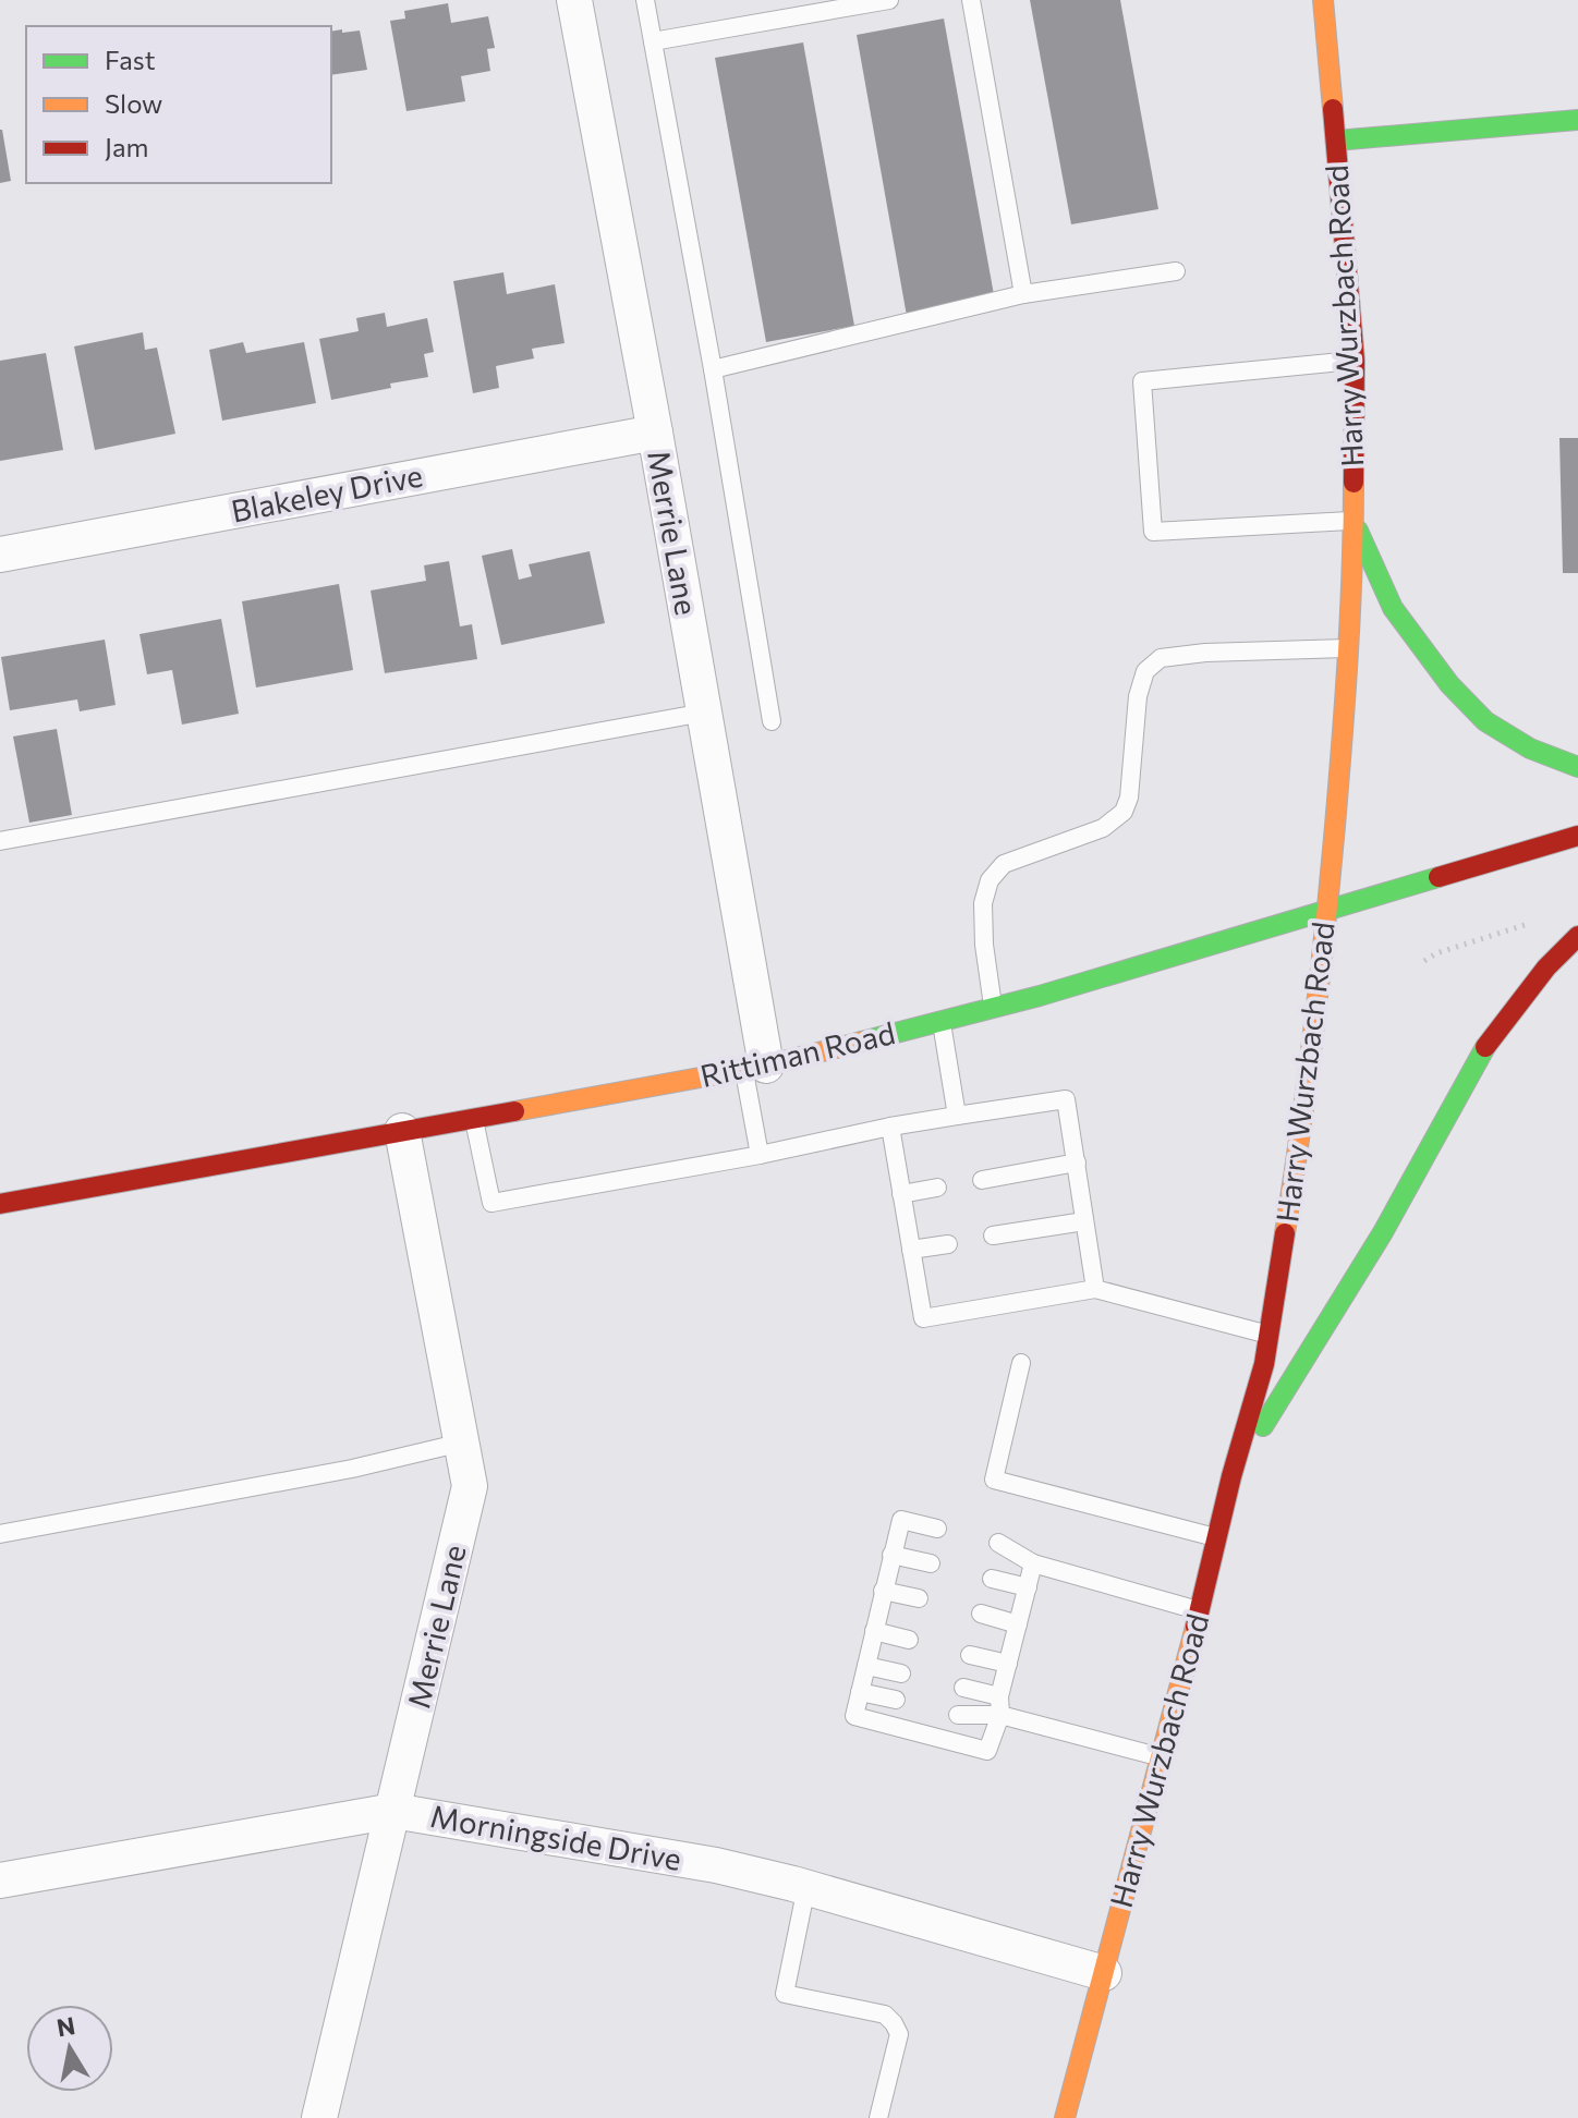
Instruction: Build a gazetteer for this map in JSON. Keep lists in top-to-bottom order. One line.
{"streets":{"main road":["Harry Wurzbach Road","Rittiman Road"],"street":["Blakeley Drive","Merrie Lane","Morningside Drive"]},"crossings":[["Harry Wurzbach Road","Rittiman Road"],["Harry Wurzbach Road","Morningside Drive"],["Blakeley Drive","Merrie Lane"],["Merrie Lane","Rittiman Road"],["Merrie Lane","Morningside Drive"]],"legend":["Fast","Slow","Jam"],"north":"top"}
